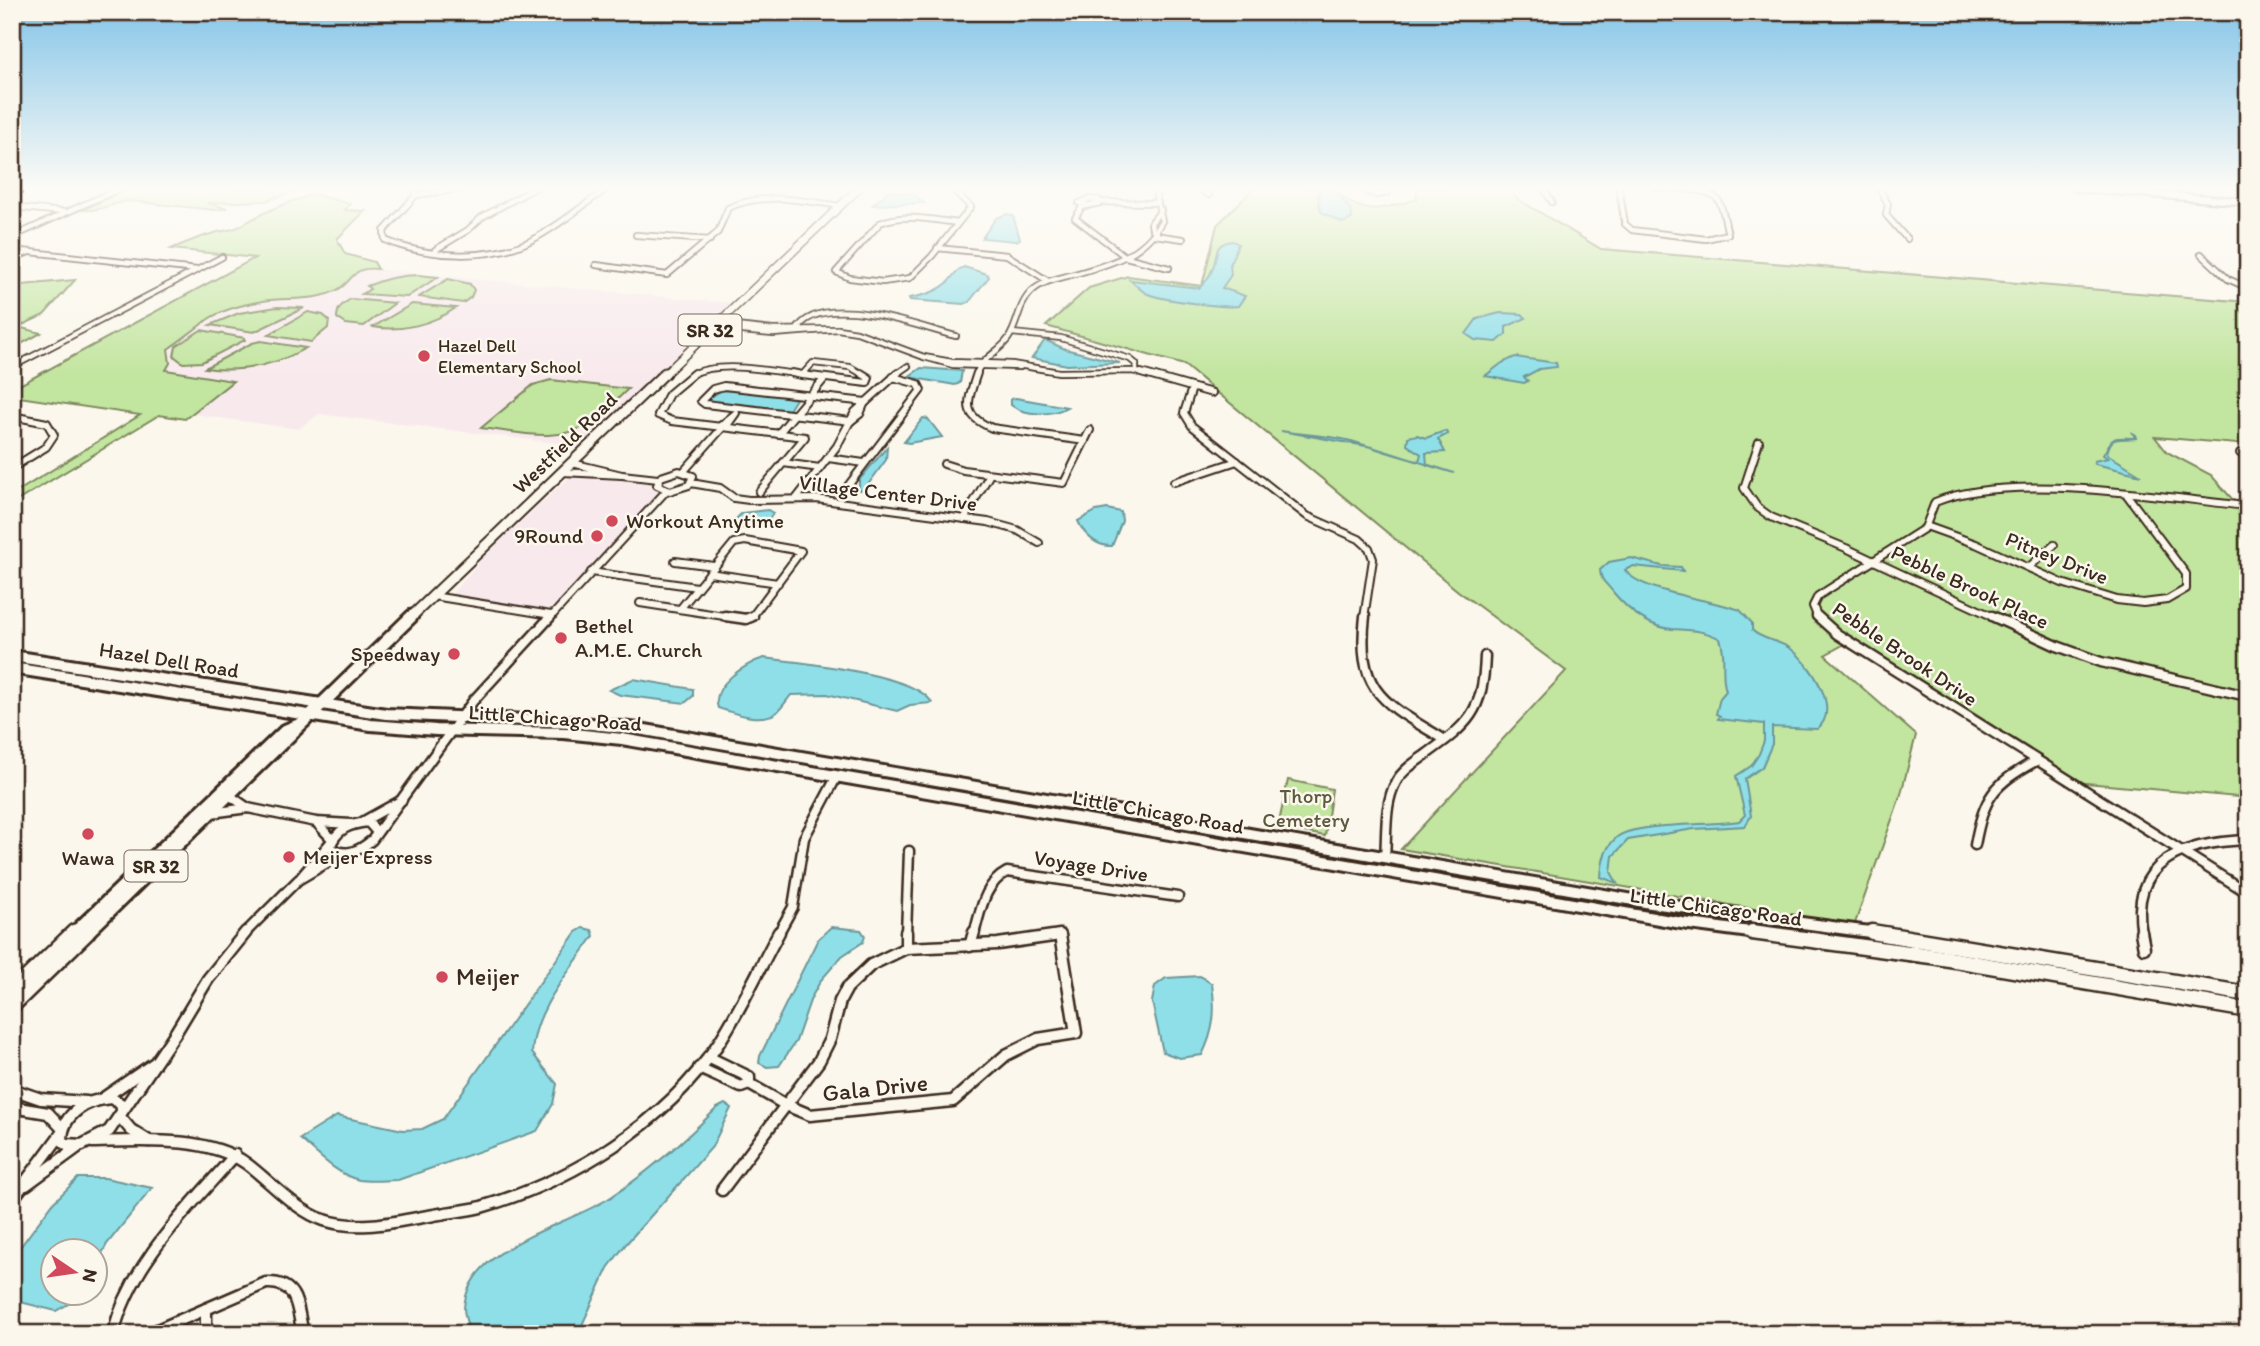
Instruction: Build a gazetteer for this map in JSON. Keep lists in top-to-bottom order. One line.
{"streets":{"main road":["SR 32","Westfield Road","Hazel Dell Road","Little Chicago Road"],"street":["Village Center Drive","Pitney Drive","Pebble Brook Place","Pebble Brook Drive","Voyage Drive","Gala Drive"]},"crossings":[["Westfield Road","Hazel Dell Road"],["Westfield Road","Little Chicago Road"],["Pitney Drive","Pebble Brook Drive"],["Pebble Brook Place","Pebble Brook Drive"],["Hazel Dell Road","Little Chicago Road"],["Voyage Drive","Gala Drive"]],"parks":["Thorp Cemetery"],"places":["Hazel Dell Elementary School","Workout Anytime","9Round","Bethel A.M.E. Church","Speedway","Wawa","Meijer Express","Meijer"],"north":"right"}
